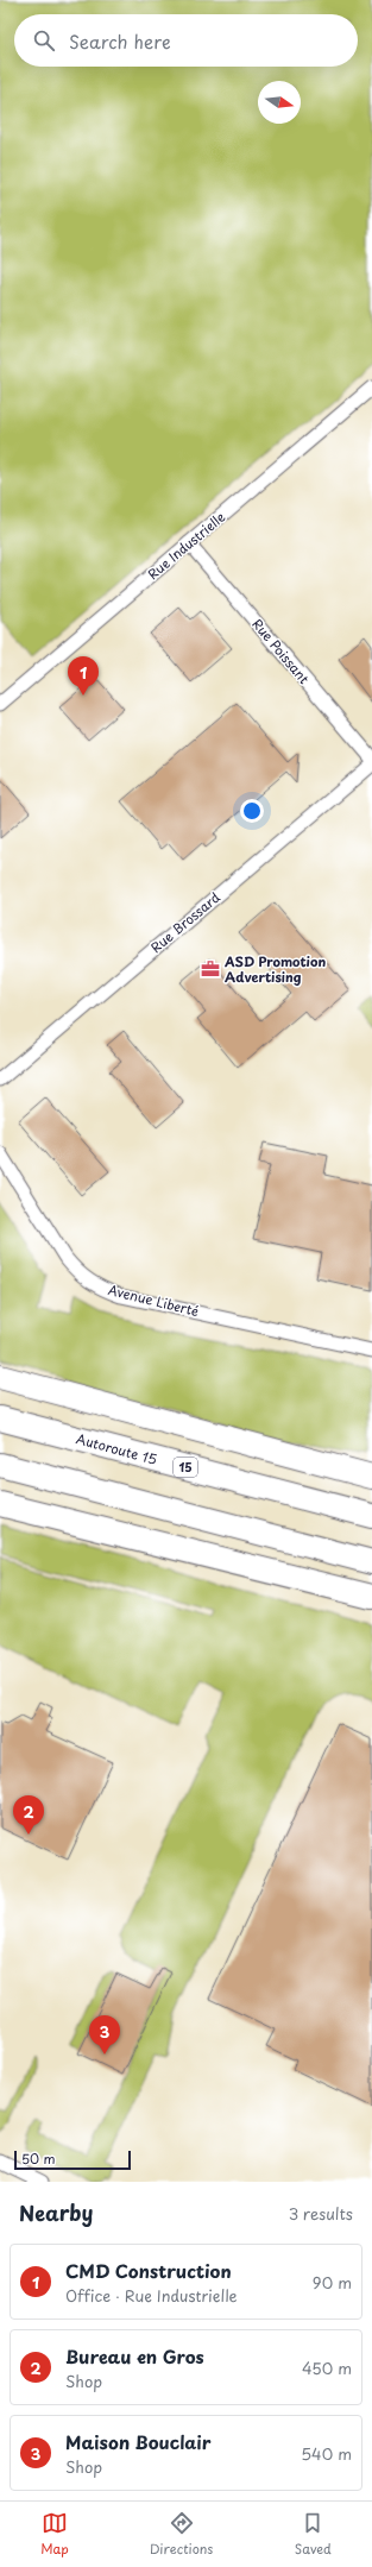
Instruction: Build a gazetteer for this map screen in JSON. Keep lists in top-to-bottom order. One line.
{"streets":{"highway":["Autoroute 15","15"],"street":["Rue Industrielle","Rue Poissant","Rue Brossard","Avenue Liberté"]},"crossings":[["Rue Industrielle","Rue Poissant"]],"places":{"office":["ASD Promotion Advertising"]},"scale_bar":"50 m","north":"right","page":{"search":"Search here","pins":["1","2","3"],"scale":"50 m","heading":["Nearby","3 results"],"list":[{"mark":"1","name":"CMD Construction","note":"Office · Rue Industrielle","value":"90 m"},{"mark":"2","name":"Bureau en Gros","note":"Shop","value":"450 m"},{"mark":"3","name":"Maison Bouclair","note":"Shop","value":"540 m"}],"nav":["Map","Directions","Saved"]}}
